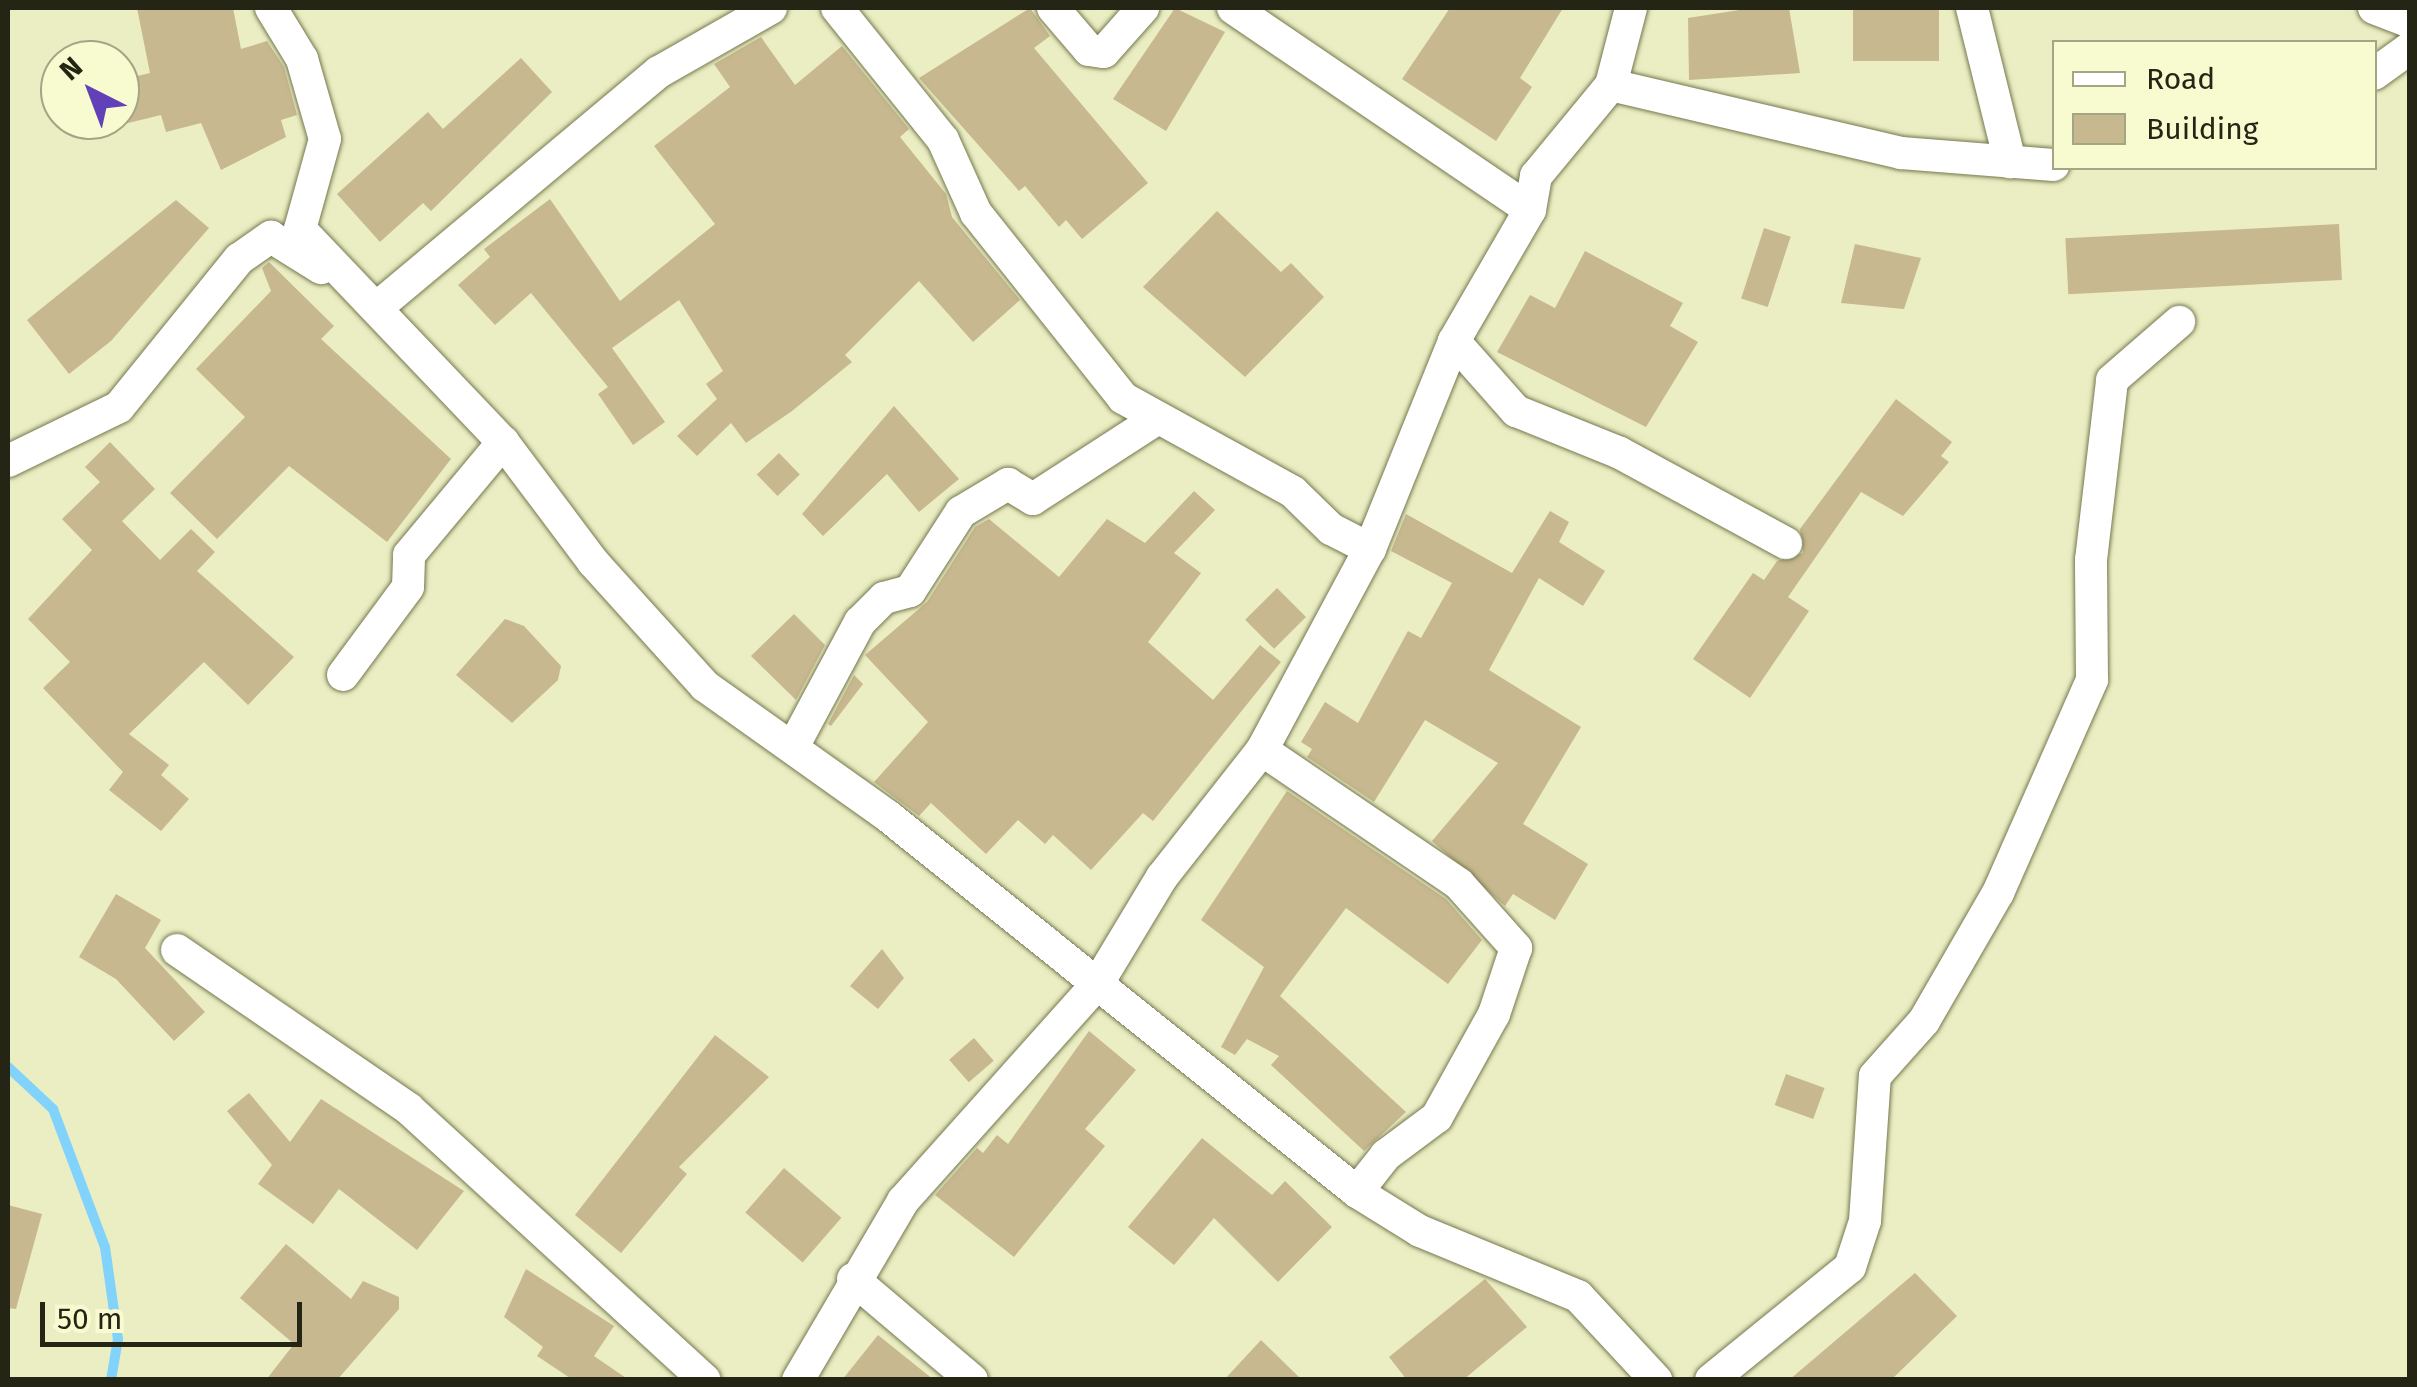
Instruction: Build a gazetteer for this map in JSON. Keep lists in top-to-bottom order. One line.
{"legend":["Road","Building"],"scale_bar":"50 m","north":"top left"}
